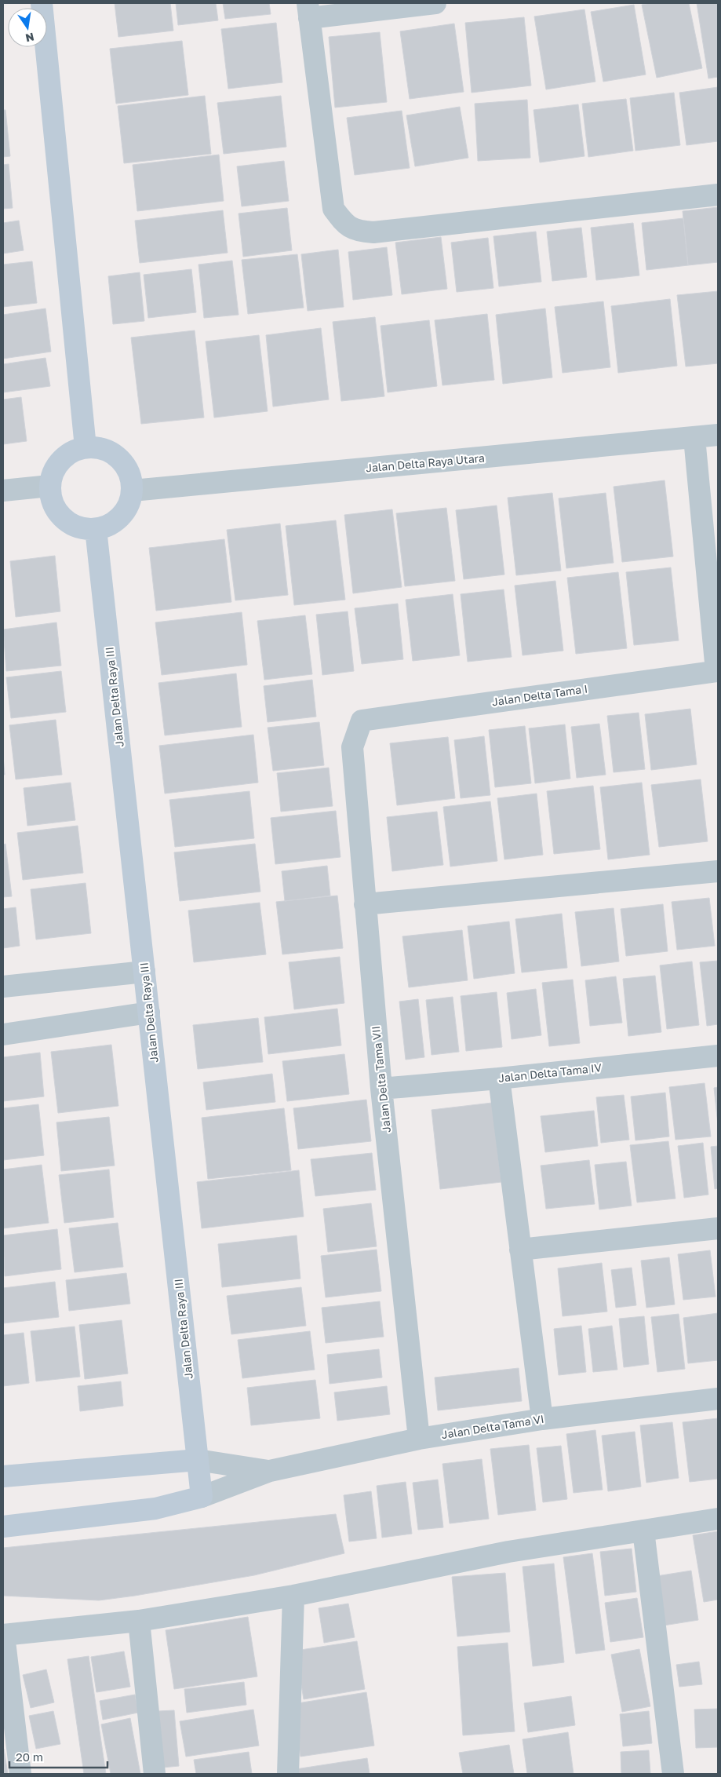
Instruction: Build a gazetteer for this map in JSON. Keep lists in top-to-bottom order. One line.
{"streets":{"street":["Jalan Delta Raya Utara","Jalan Delta Tama I","Jalan Delta Raya III","Jalan Delta Tama IV","Jalan Delta Tama VII","Jalan Delta Tama VI"]},"crossings":[["Jalan Delta Raya Utara","Jalan Delta Raya III"],["Jalan Delta Tama I","Jalan Delta Tama VII"],["Jalan Delta Raya III","Jalan Delta Tama VI"],["Jalan Delta Tama IV","Jalan Delta Tama VII"],["Jalan Delta Tama VII","Jalan Delta Tama VI"]],"scale_bar":"20 m","north":"bottom"}
